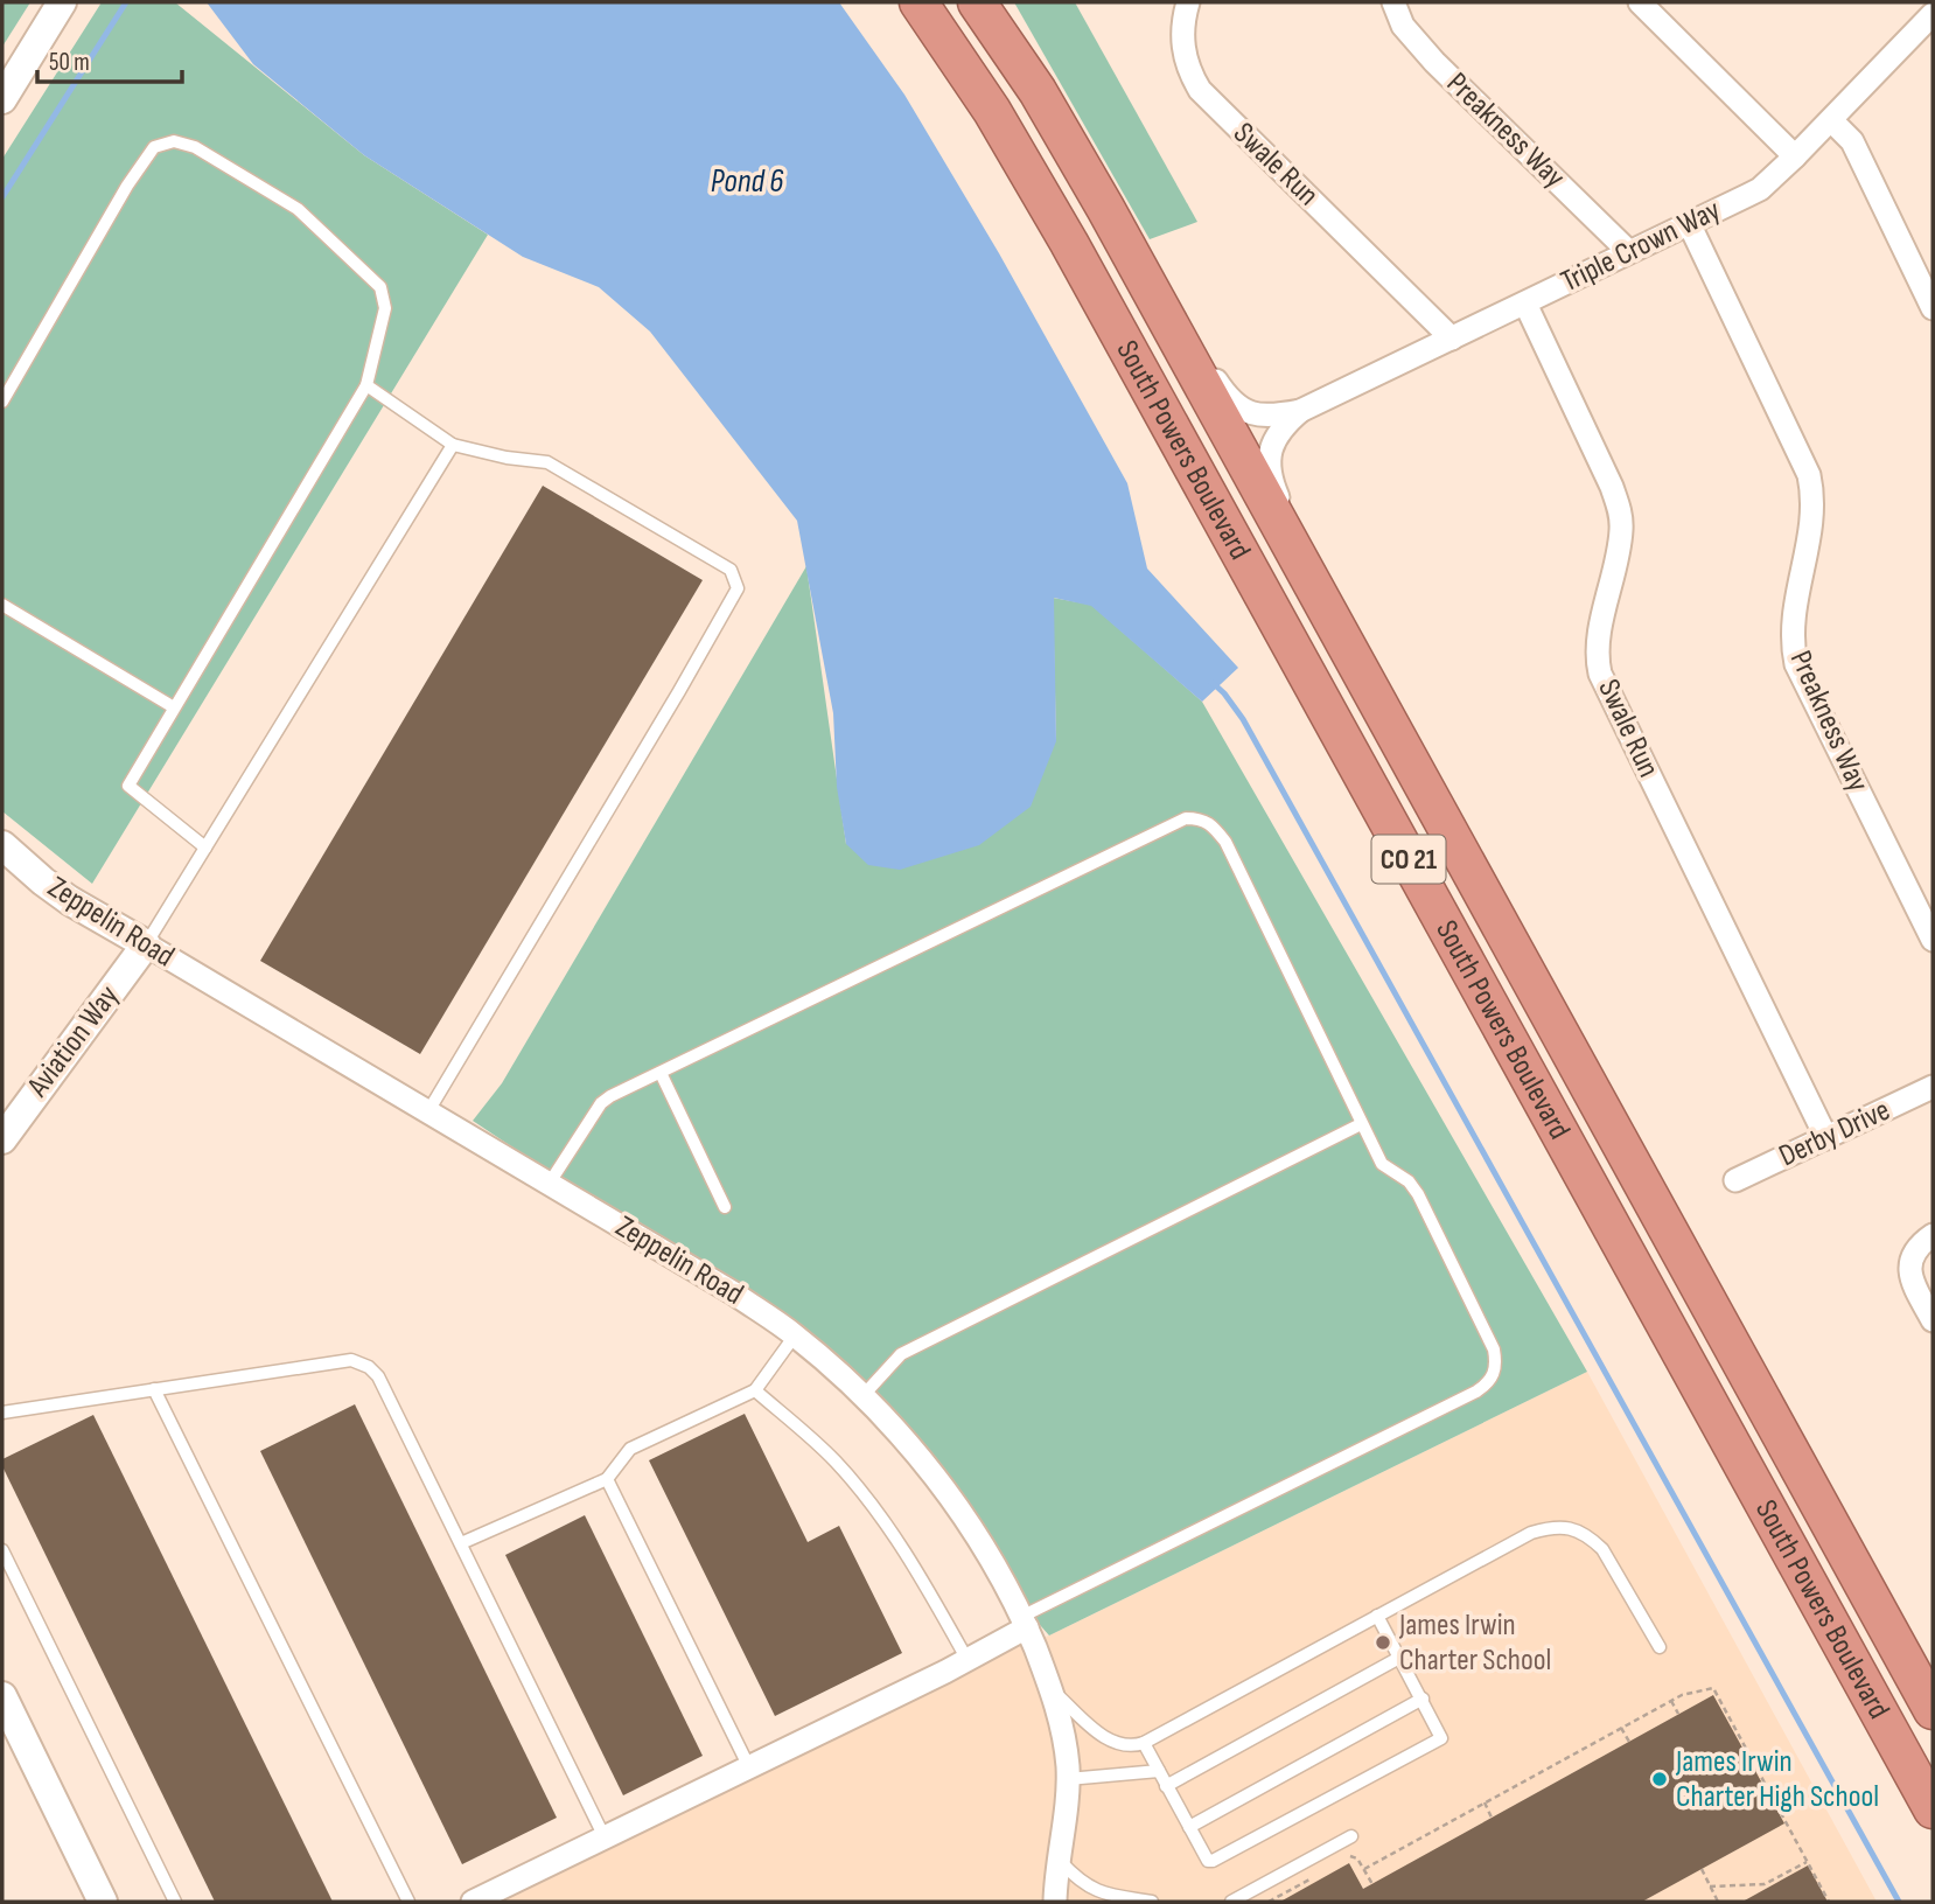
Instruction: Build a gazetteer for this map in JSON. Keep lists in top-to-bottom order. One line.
{"streets":{"highway":["South Powers Boulevard","CO 21"],"street":["Preakness Way","Swale Run","Triple Crown Way","Zeppelin Road","Aviation Way","Derby Drive"]},"crossings":[["Preakness Way","Triple Crown Way"],["Swale Run","Triple Crown Way"],["Swale Run","Derby Drive"],["Triple Crown Way","South Powers Boulevard"],["Zeppelin Road","Aviation Way"]],"water":["Pond 6"],"places":["James Irwin Charter School","James Irwin Charter High School"],"scale_bar":"50 m"}
